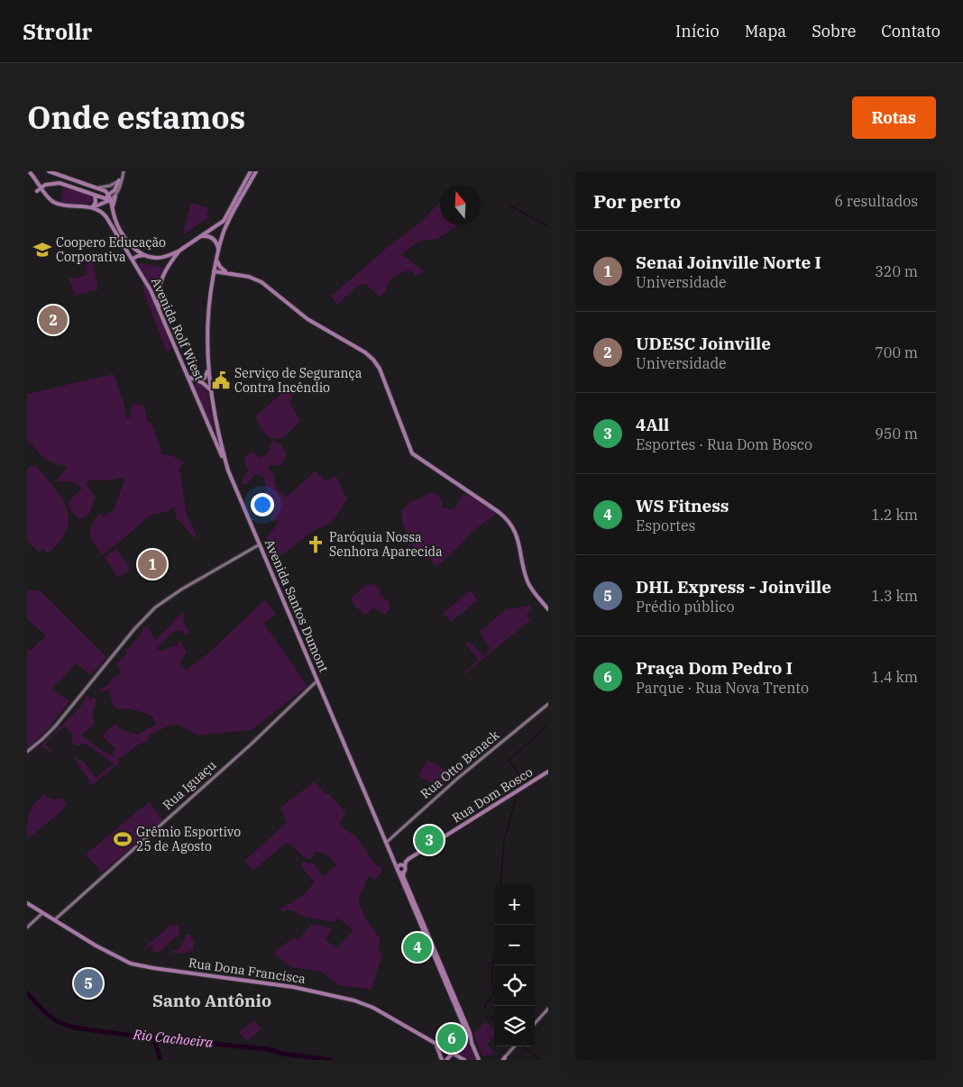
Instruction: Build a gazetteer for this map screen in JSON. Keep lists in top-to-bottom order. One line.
{"streets":{"main road":["Avenida Rolf Wiest","Avenida Santos Dumont","Rua Otto Benack","Rua Iguaçu","Rua Dom Bosco","Rua Dona Francisca"]},"crossings":[["Avenida Rolf Wiest","Avenida Santos Dumont"],["Avenida Santos Dumont","Rua Otto Benack"],["Avenida Santos Dumont","Rua Iguaçu"],["Avenida Santos Dumont","Rua Dom Bosco"],["Rua Iguaçu","Rua Dona Francisca"]],"districts":["Santo Antônio"],"water":["Rio Cachoeira"],"places":{"school or university":["Coopero Educação Corporativa"],"public building":["Serviço de Segurança Contra Incêndio"],"church":["Paróquia Nossa Senhora Aparecida"],"sports":["Grêmio Esportivo 25 de Agosto"]},"north":"top","page":{"header":"Strollr","nav":["Início","Mapa","Sobre","Contato"],"title":"Onde estamos","buttons":"Rotas","heading":["Por perto","6 resultados"],"list":[{"mark":"1","name":"Senai Joinville Norte I","note":"Universidade","value":"320 m"},{"mark":"2","name":"UDESC Joinville","note":"Universidade","value":"700 m"},{"mark":"3","name":"4All","note":"Esportes · Rua Dom Bosco","value":"950 m"},{"mark":"4","name":"WS Fitness","note":"Esportes","value":"1.2 km"},{"mark":"5","name":"DHL Express - Joinville","note":"Prédio público","value":"1.3 km"},{"mark":"6","name":"Praça Dom Pedro I","note":"Parque · Rua Nova Trento","value":"1.4 km"}],"pins":["2","1","3","4","5","6"],"map_buttons":["+","−"]}}
